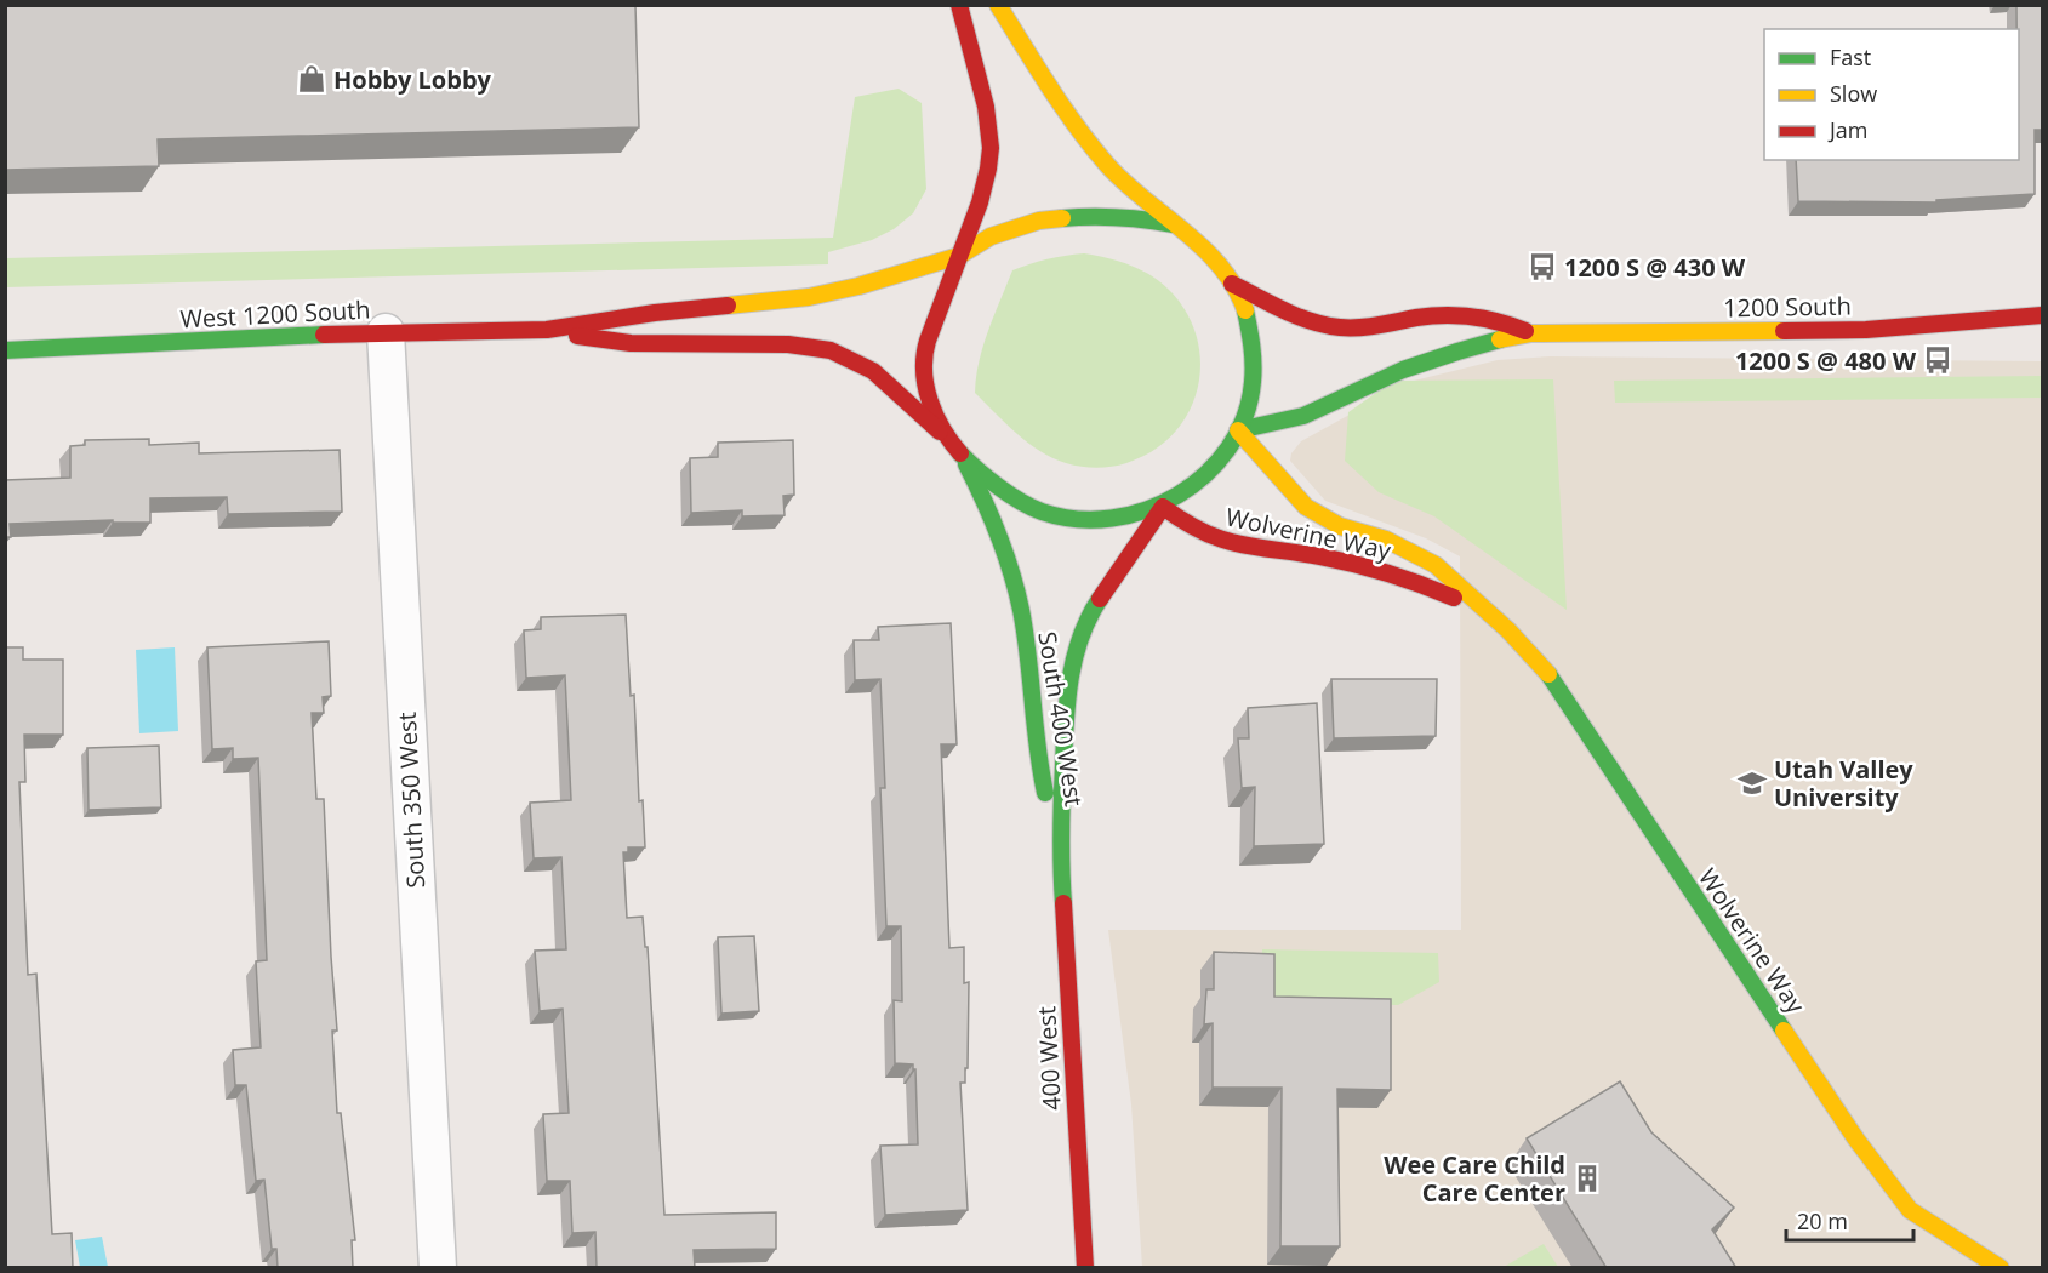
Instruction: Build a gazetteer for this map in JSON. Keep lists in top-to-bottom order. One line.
{"streets":{"street":["1200 South","West 1200 South","Wolverine Way","South 400 West","South 350 West","400 West"]},"crossings":[["1200 South","Wolverine Way"],["West 1200 South","South 350 West"],["Wolverine Way","South 400 West"],["South 400 West","400 West"]],"places":{"shop":["Hobby Lobby"],"bus stop":["1200 S @ 430 W","1200 S @ 480 W"],"school or university":["Utah Valley University"],"building":["Wee Care Child Care Center"]},"legend":["Fast","Slow","Jam"],"scale_bar":"20 m"}
